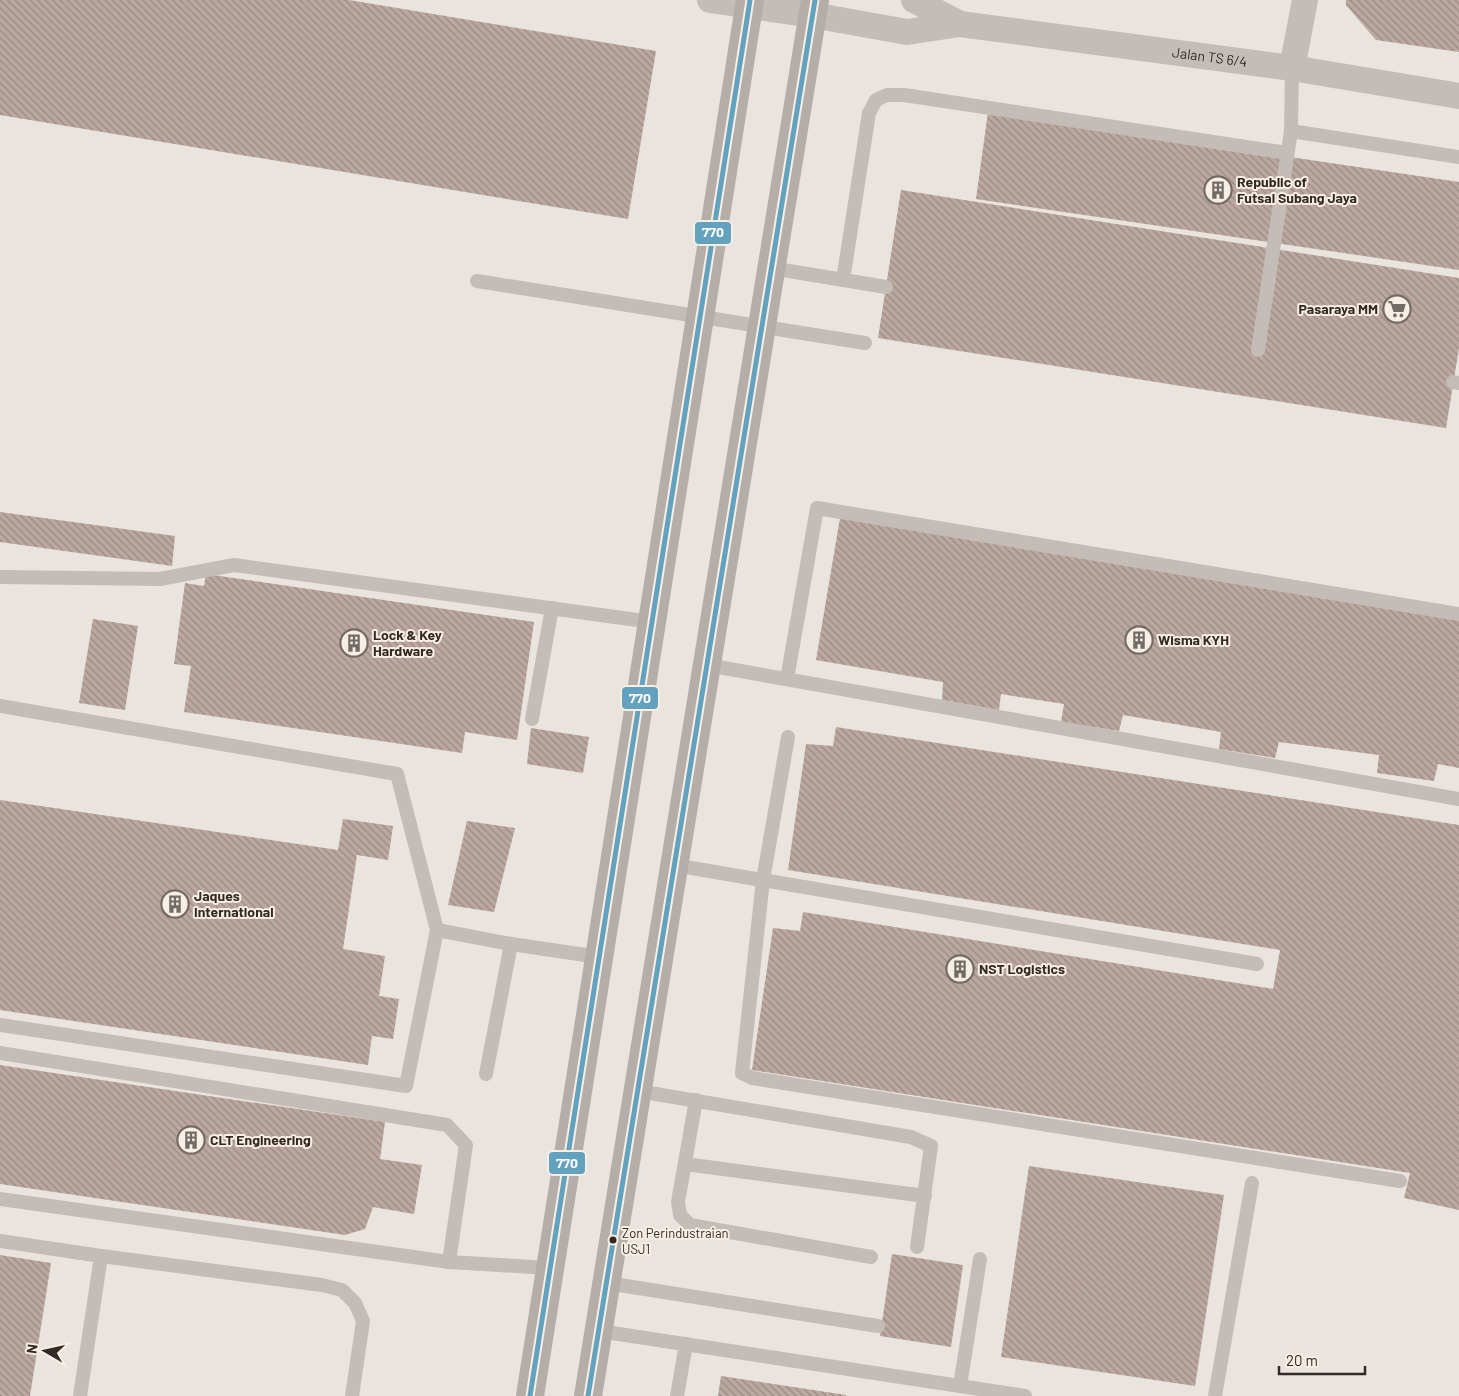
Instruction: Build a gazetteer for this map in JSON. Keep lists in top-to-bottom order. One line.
{"streets":{"street":["Jalan TS 6/4"]},"places":{"building":["Republic of Futsal Subang Jaya","Wisma KYH","Lock & Key Hardware","Jaques International","NST Logistics","CLT Engineering"],"supermarket":["Pasaraya MM"],"other":["Zon Perindustraian USJ1"]},"lines":["transit line 770"],"scale_bar":"20 m","north":"left"}
